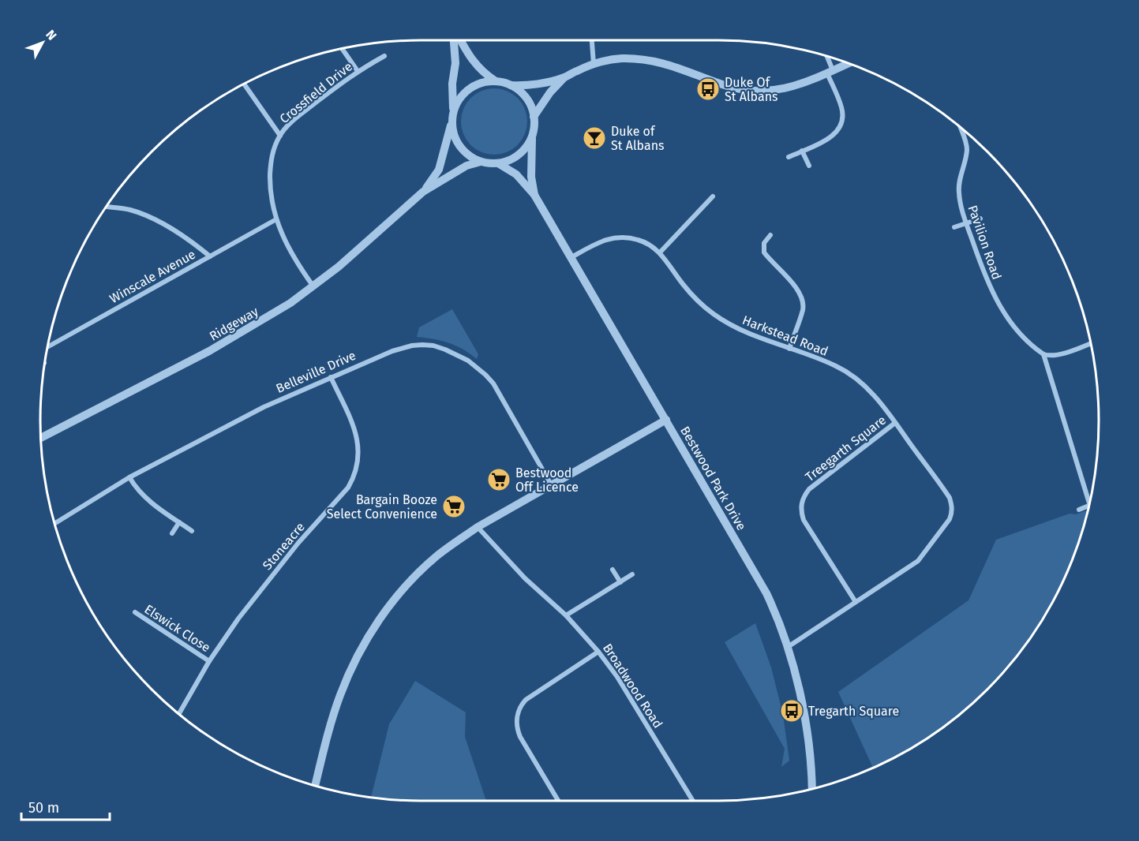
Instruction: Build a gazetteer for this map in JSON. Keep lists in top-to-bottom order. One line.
{"streets":{"street":["Crossfield Drive","Pavilion Road","Winscale Avenue","Ridgeway","Harkstead Road","Belleville Drive","Treegarth Square","Bestwood Park Drive","Stoneacre","Elswick Close","Broadwood Road"]},"crossings":[["Crossfield Drive","Winscale Avenue"],["Crossfield Drive","Ridgeway"],["Ridgeway","Bestwood Park Drive"],["Harkstead Road","Treegarth Square"],["Harkstead Road","Bestwood Park Drive"],["Belleville Drive","Stoneacre"],["Treegarth Square","Bestwood Park Drive"],["Stoneacre","Elswick Close"]],"places":{"bus stop":["Duke Of St Albans","Tregarth Square"],"bar":["Duke of St Albans"],"supermarket":["Bestwood Off Licence","Bargain Booze Select Convenience"]},"scale_bar":"50 m","north":"top right"}
